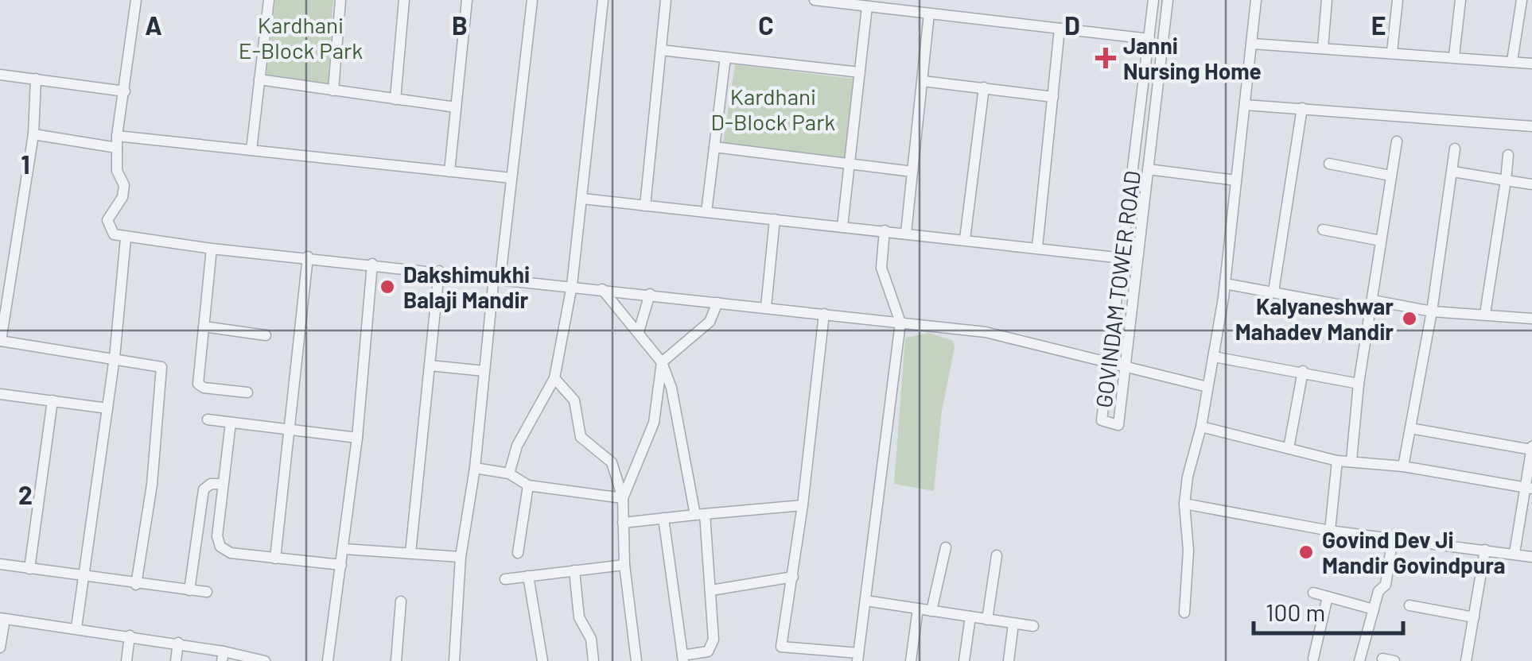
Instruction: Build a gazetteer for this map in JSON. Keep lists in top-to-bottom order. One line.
{"streets":{"street":["GOVINDAM TOWER ROAD"]},"parks":["Kardhani E-Block Park","Kardhani D-Block Park"],"places":{"health":["Janni Nursing Home"],"other":["Dakshimukhi Balaji Mandir","Kalyaneshwar Mahadev Mandir","Govind Dev Ji Mandir Govindpura"]},"scale_bar":"100 m","grid":{"columns":["A","B","C","D","E"],"rows":["1","2"]}}
